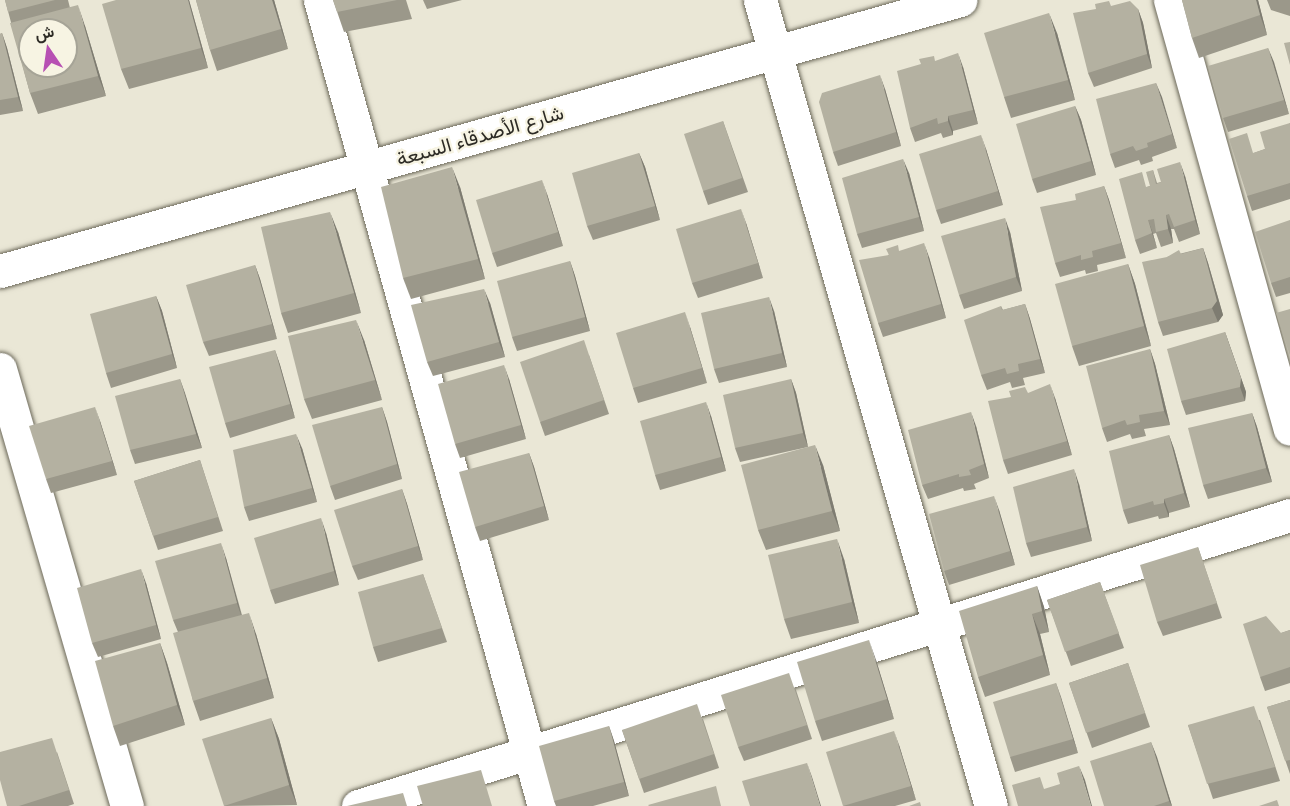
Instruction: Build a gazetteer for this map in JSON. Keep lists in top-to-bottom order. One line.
{"streets":{"street":["شارع الأصدقاء السبعة"]},"north":"top"}
